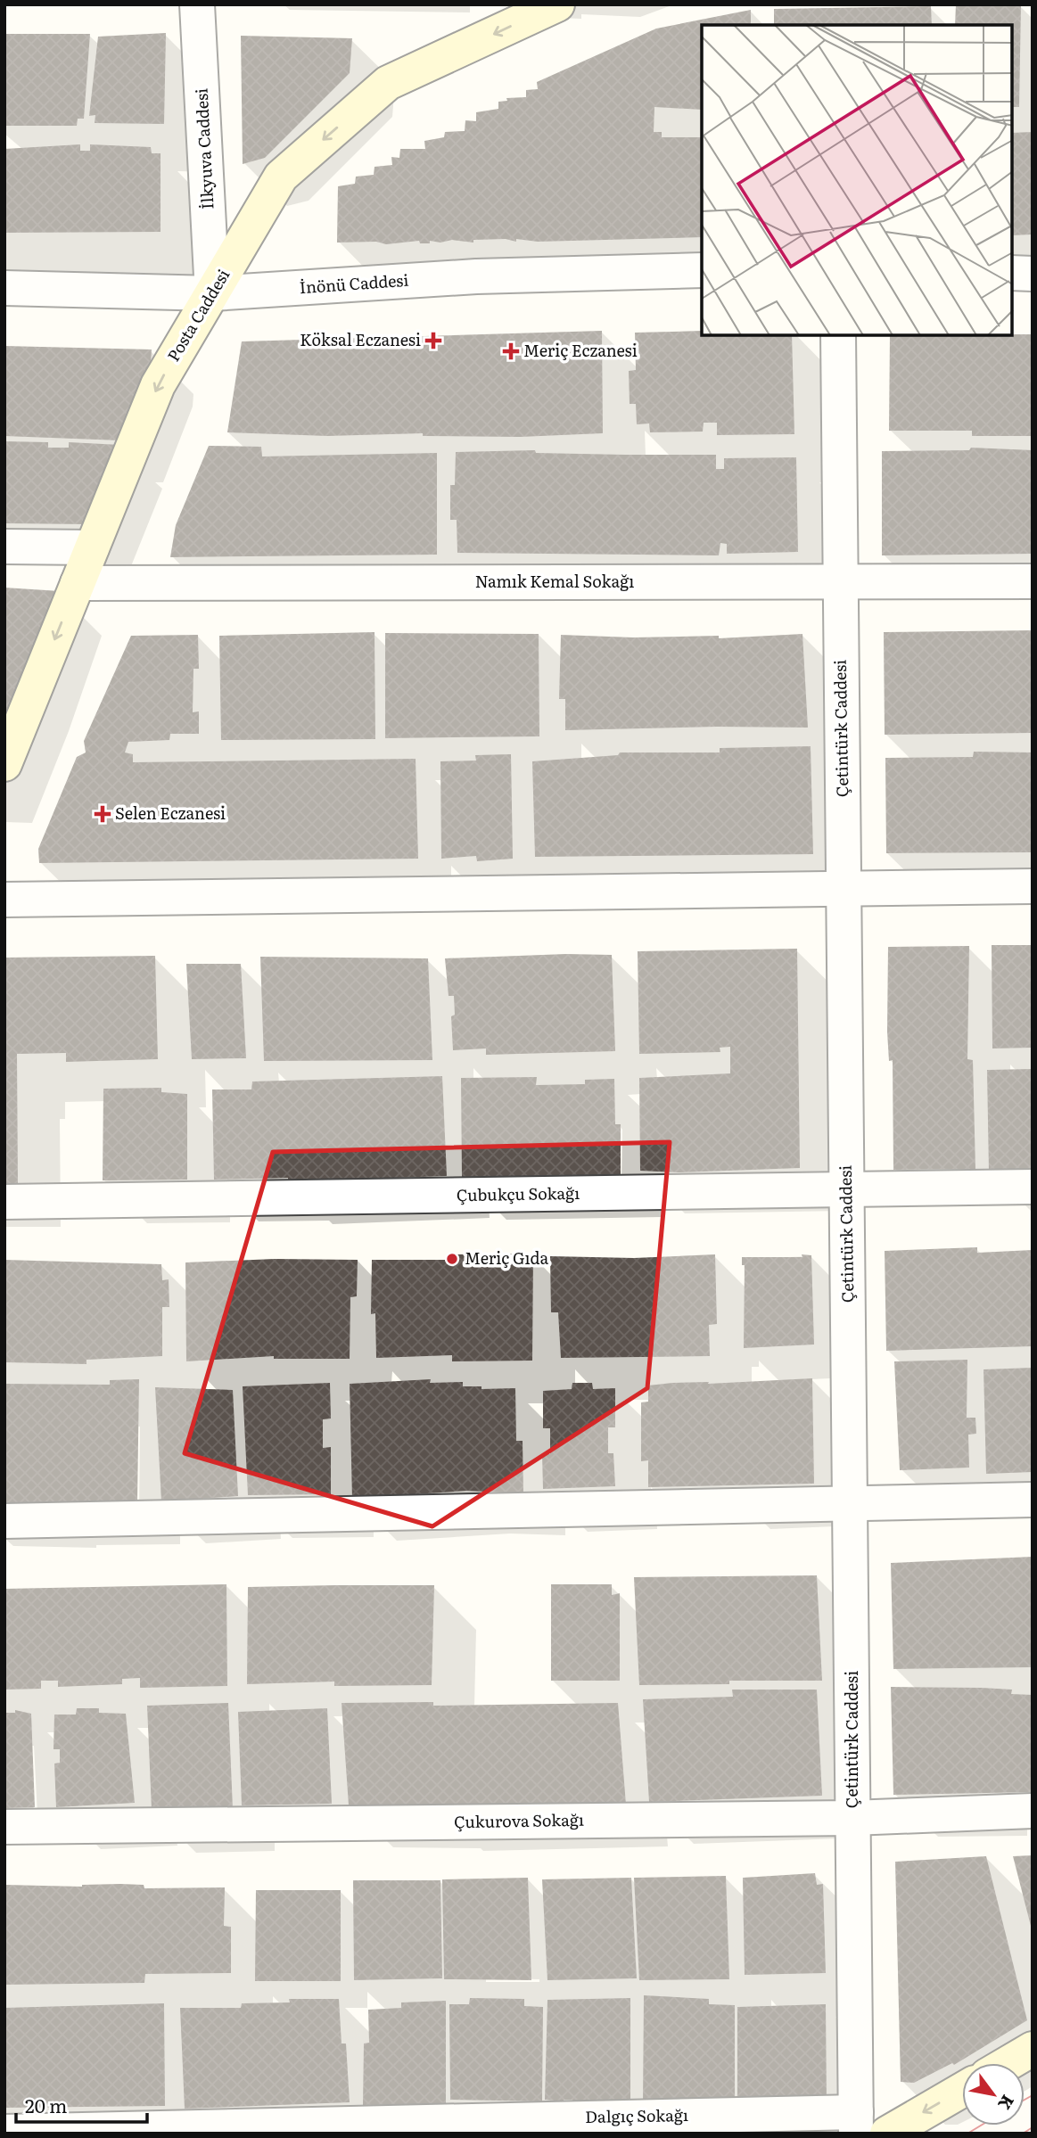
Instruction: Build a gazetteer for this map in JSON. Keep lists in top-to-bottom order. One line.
{"streets":{"main road":["Posta Caddesi"],"street":["İlkyuva Caddesi","İnönü Caddesi","Namık Kemal Sokağı","Çetintürk Caddesi","Çubukçu Sokağı","Çukurova Sokağı","Dalgıç Sokağı"]},"crossings":[["İlkyuva Caddesi","İnönü Caddesi"],["İlkyuva Caddesi","Posta Caddesi"],["İnönü Caddesi","Posta Caddesi"],["Posta Caddesi","Namık Kemal Sokağı"],["Namık Kemal Sokağı","Çetintürk Caddesi"],["Çetintürk Caddesi","Çubukçu Sokağı"],["Çetintürk Caddesi","Çukurova Sokağı"],["Çetintürk Caddesi","Dalgıç Sokağı"]],"one_way":["Posta Caddesi"],"places":{"health":["Köksal Eczanesi","Meriç Eczanesi","Selen Eczanesi"],"other":["Meriç Gıda"]},"scale_bar":"20 m","north":"bottom right"}
